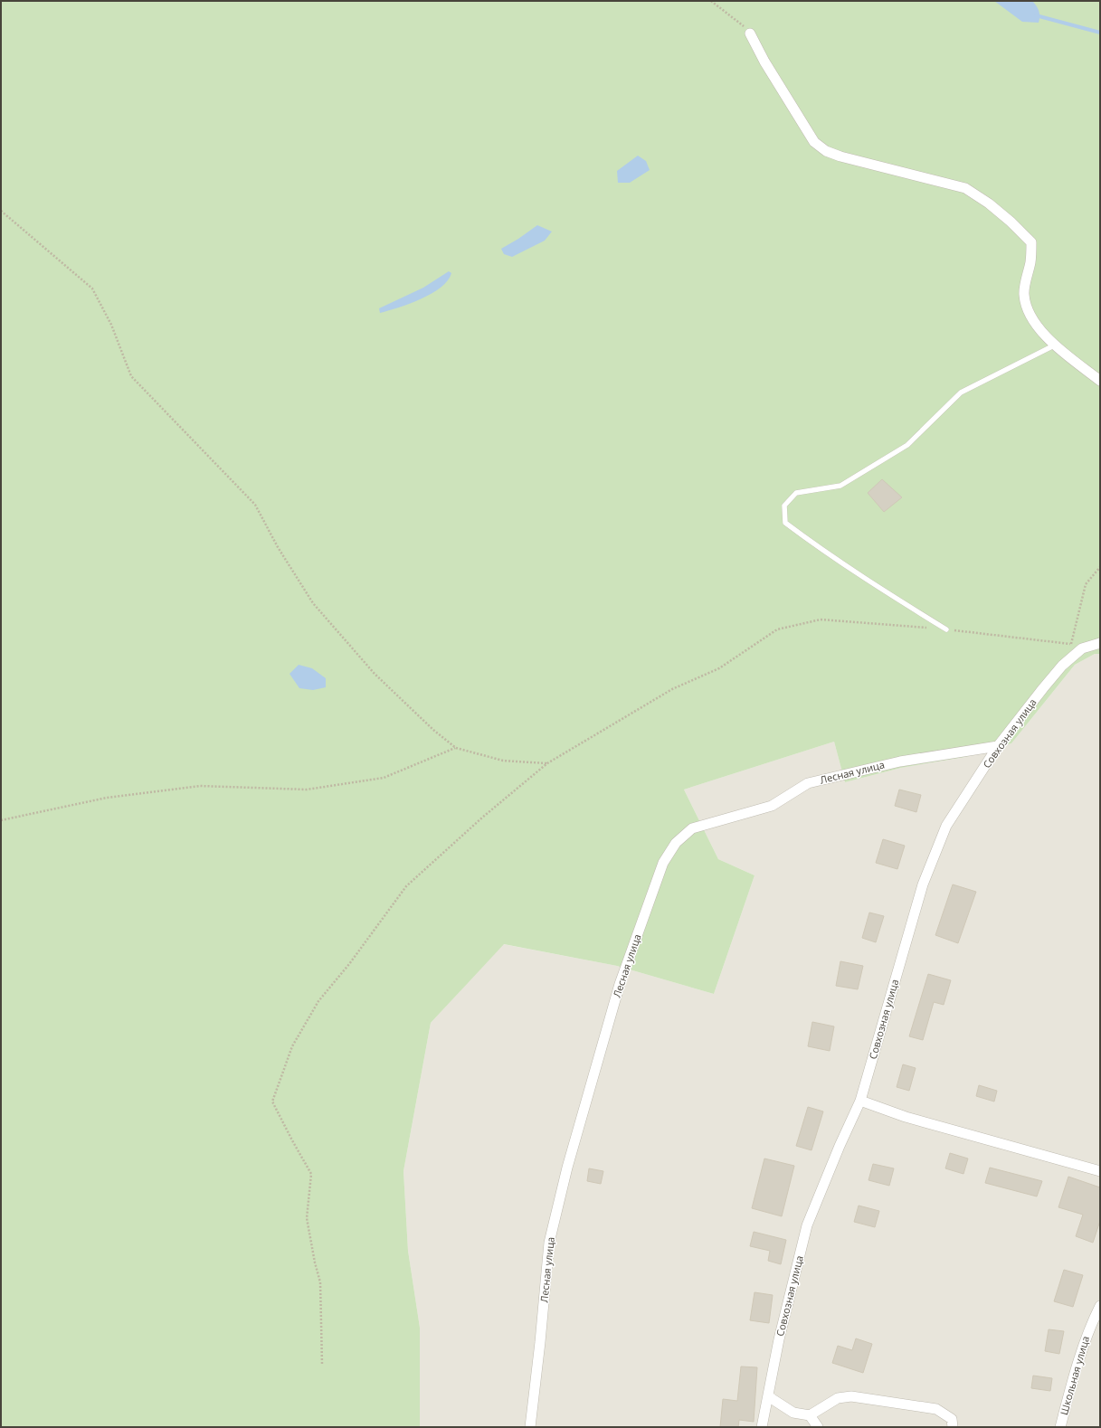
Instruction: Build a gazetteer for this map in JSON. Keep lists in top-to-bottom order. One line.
{"streets":{"street":["Совхозная улица","Лесная улица","Школьная улица"]},"crossings":[["Совхозная улица","Лесная улица"]]}
